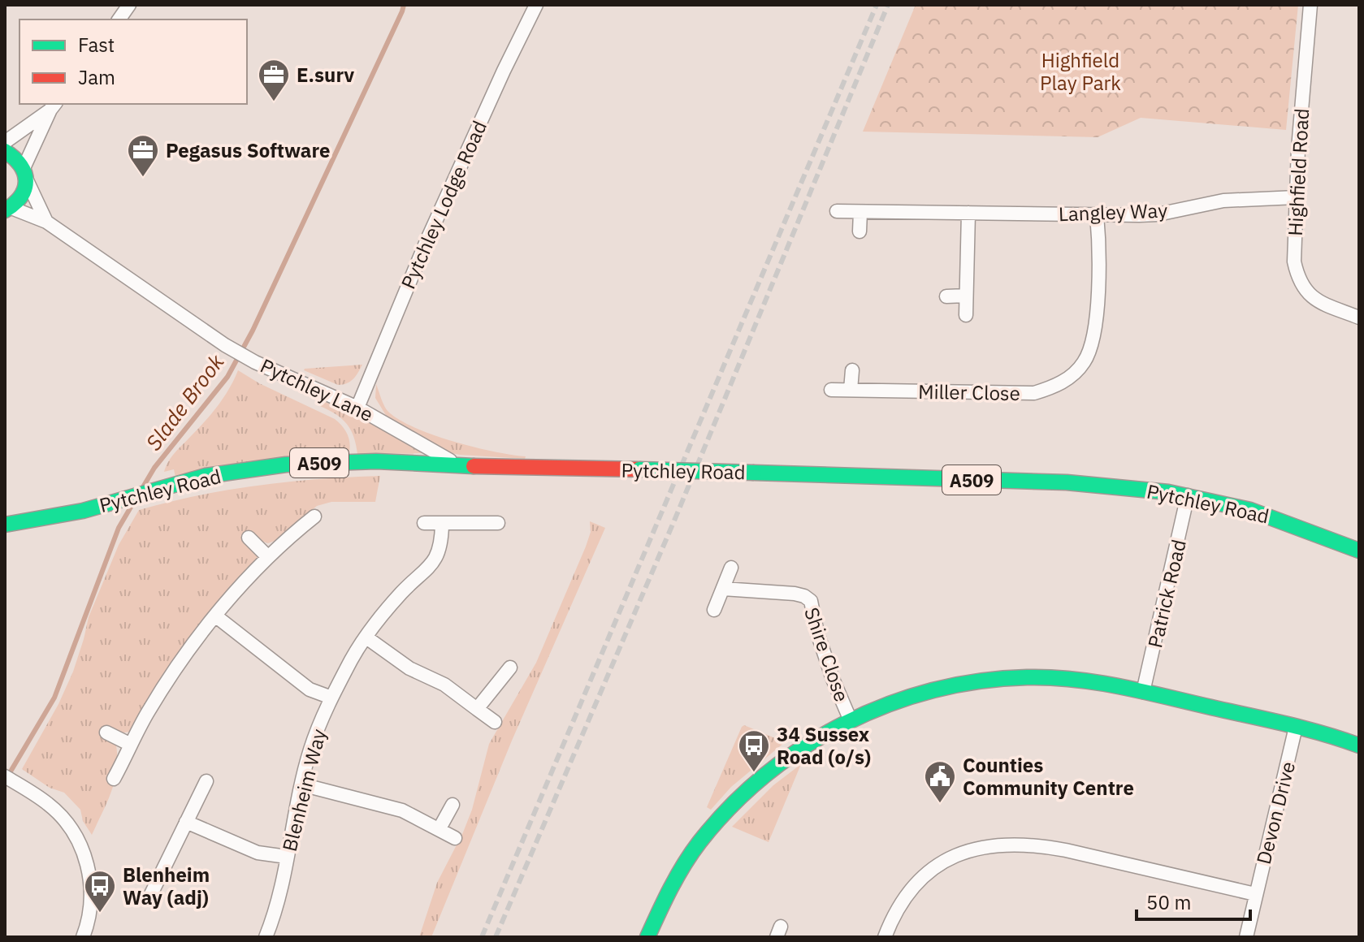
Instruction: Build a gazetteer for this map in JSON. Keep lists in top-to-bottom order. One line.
{"streets":{"main road":["A509","Pytchley Road"],"street":["Highfield Road","Pytchley Lodge Road","Langley Way","Pytchley Lane","Miller Close","Patrick Road","Shire Close","Blenheim Way","Devon Drive"]},"crossings":[["Highfield Road","Langley Way"],["Pytchley Lodge Road","Pytchley Lane"],["Langley Way","Miller Close"],["Pytchley Lane","Pytchley Road"],["Pytchley Road","Patrick Road"]],"water":["Slade Brook"],"parks":["Highfield Play Park"],"places":{"office":["E.surv","Pegasus Software"],"bus stop":["34 Sussex Road (o/s)","Blenheim Way (adj)"],"public building":["Counties Community Centre"]},"legend":["Fast","Jam"],"scale_bar":"50 m"}
